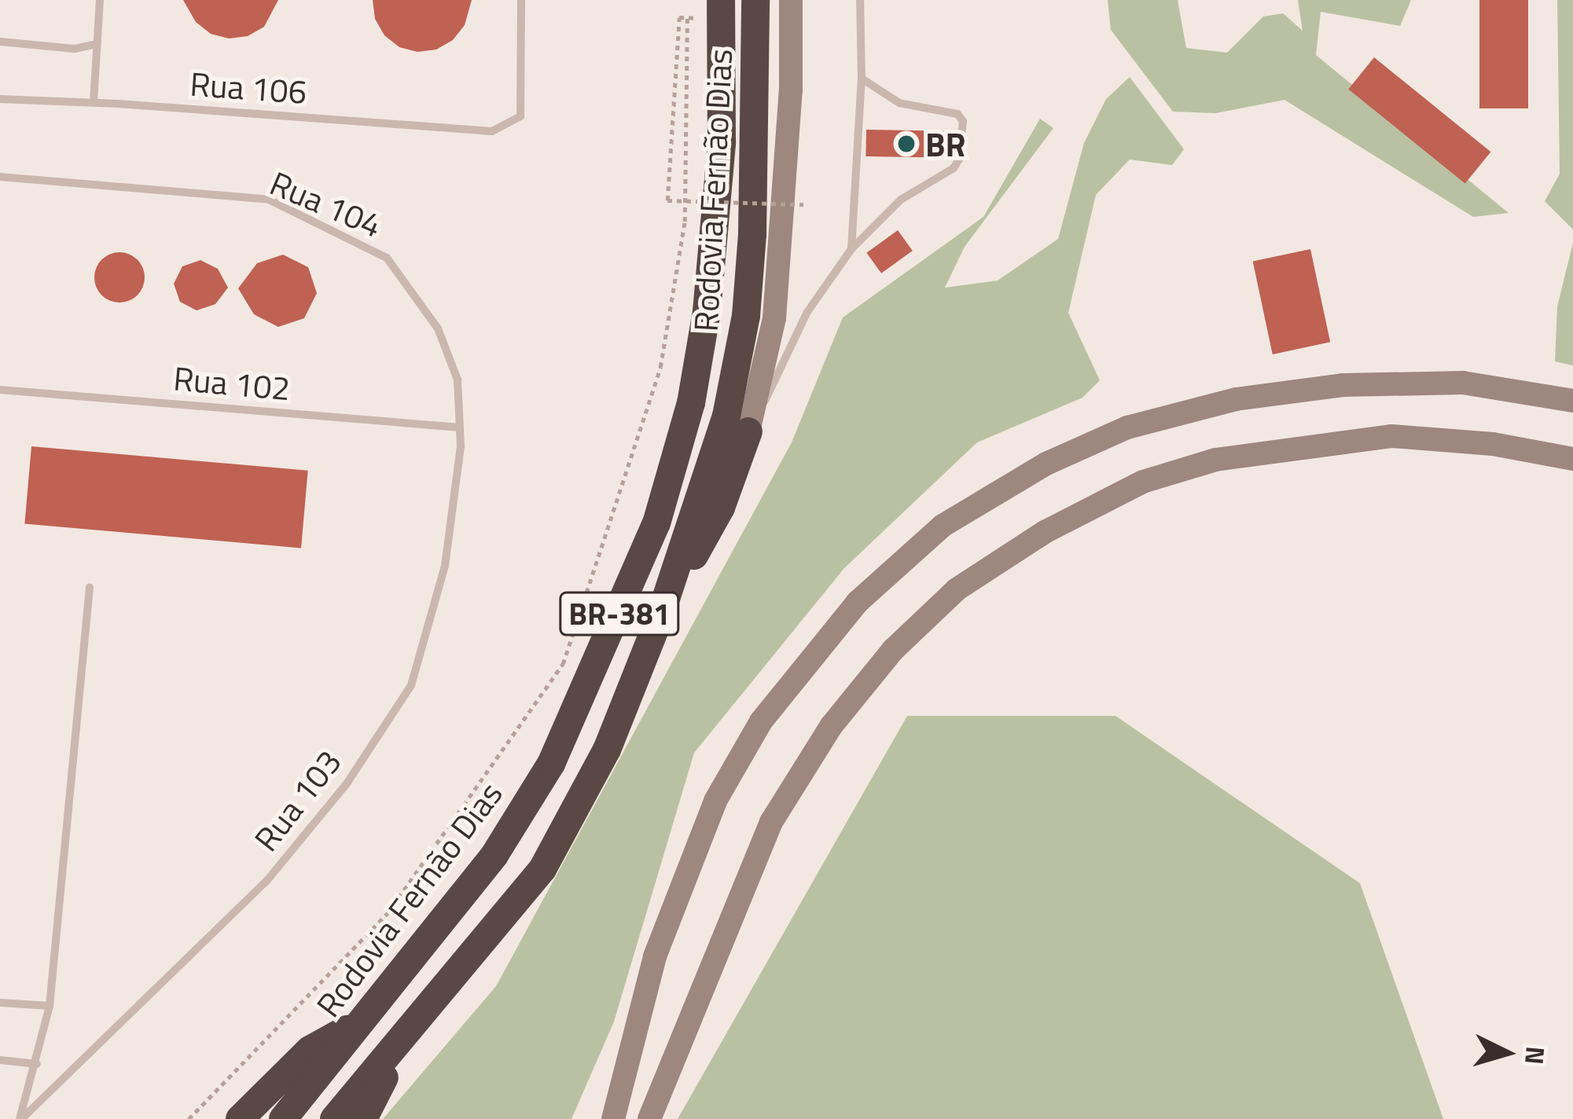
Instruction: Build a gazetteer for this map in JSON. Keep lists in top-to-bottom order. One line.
{"streets":{"highway":["Rodovia Fernão Dias","BR-381"],"lane":["Rua 106","Rua 104","Rua 102","Rua 103"]},"crossings":[["Rodovia Fernão Dias","BR-381"],["Rua 104","Rua 102"],["Rua 104","Rua 103"],["Rua 102","Rua 103"]],"places":["BR"],"north":"right"}
